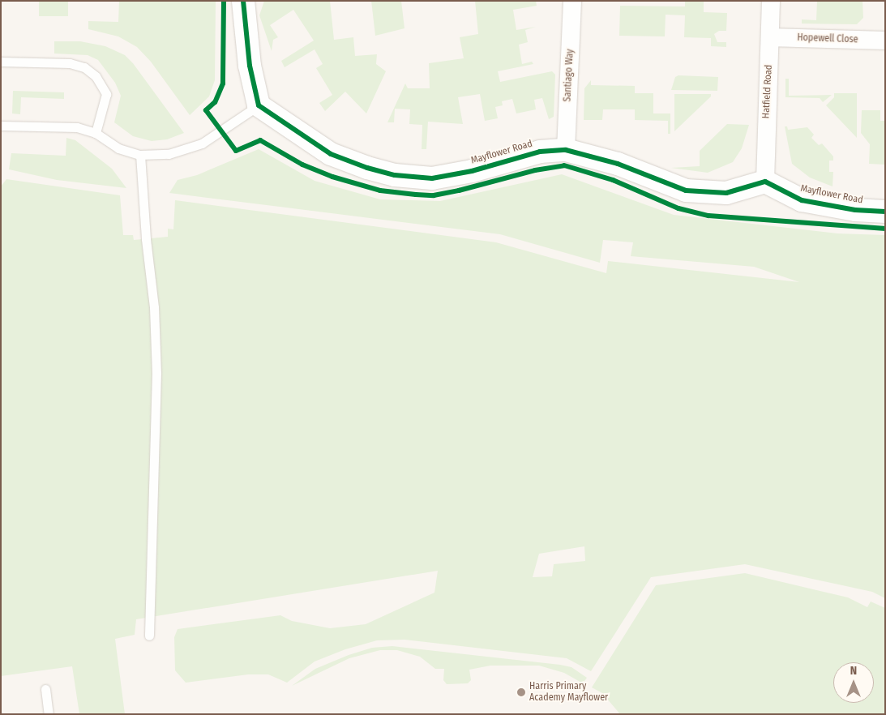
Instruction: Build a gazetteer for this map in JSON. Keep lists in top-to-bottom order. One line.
{"streets":{"street":["Hopewell Close","Santiago Way","Hatfield Road","Mayflower Road"]},"crossings":[["Hopewell Close","Hatfield Road"],["Santiago Way","Mayflower Road"],["Hatfield Road","Mayflower Road"]],"places":["Harris Primary Academy Mayflower"],"north":"top"}
